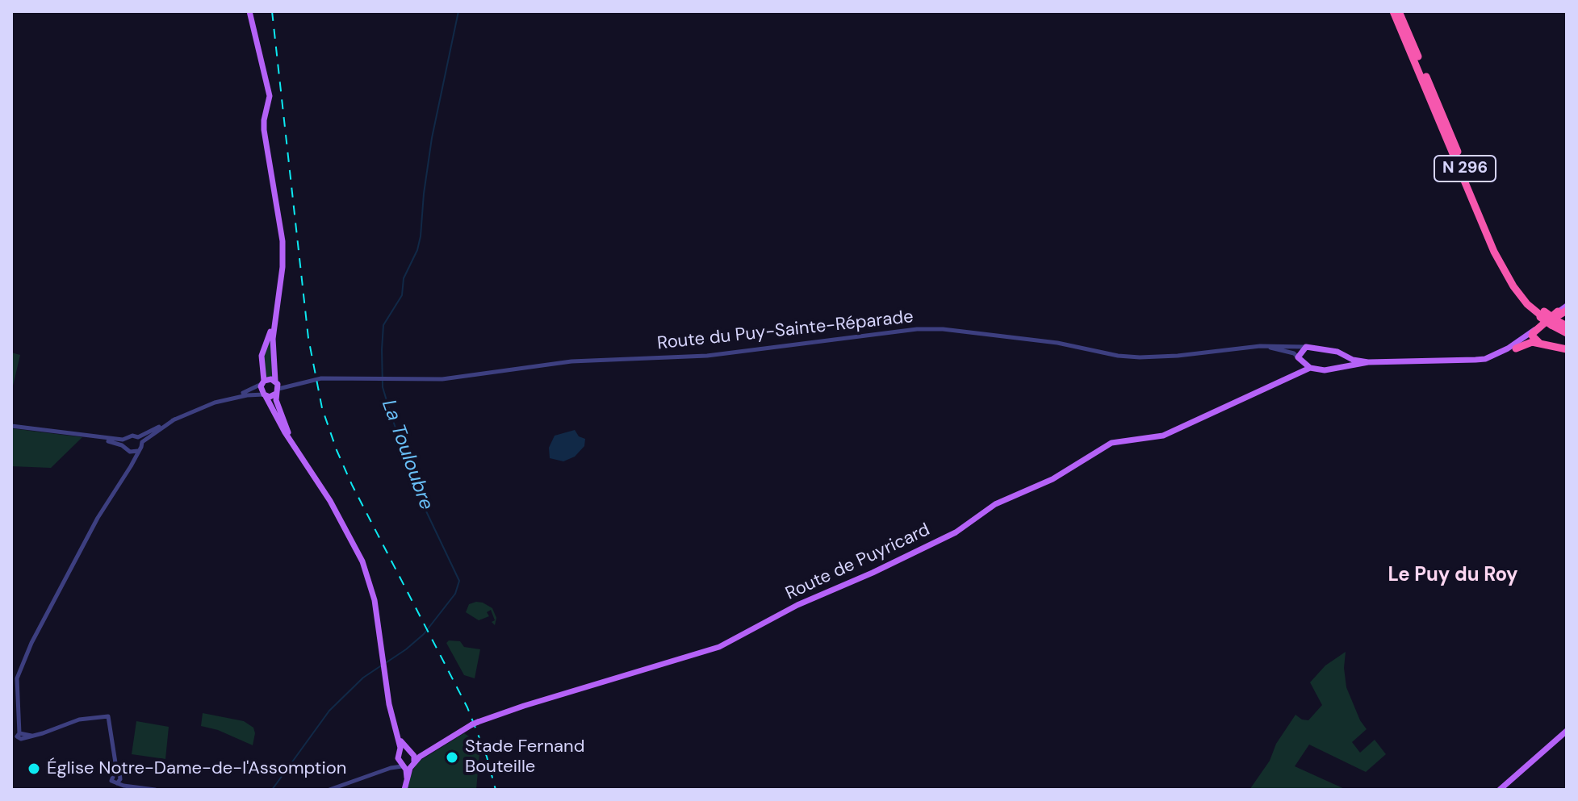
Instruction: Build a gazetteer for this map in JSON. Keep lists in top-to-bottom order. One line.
{"streets":{"highway":["N 296"],"main road":["Route de Puyricard"],"street":["Route du Puy-Sainte-Réparade"]},"crossings":[["N 296","Route de Puyricard"],["Route du Puy-Sainte-Réparade","Route de Puyricard"]],"districts":["Le Puy du Roy"],"water":["La Touloubre"],"places":["Stade Fernand Bouteille","Église Notre-Dame-de-l'Assomption"]}
